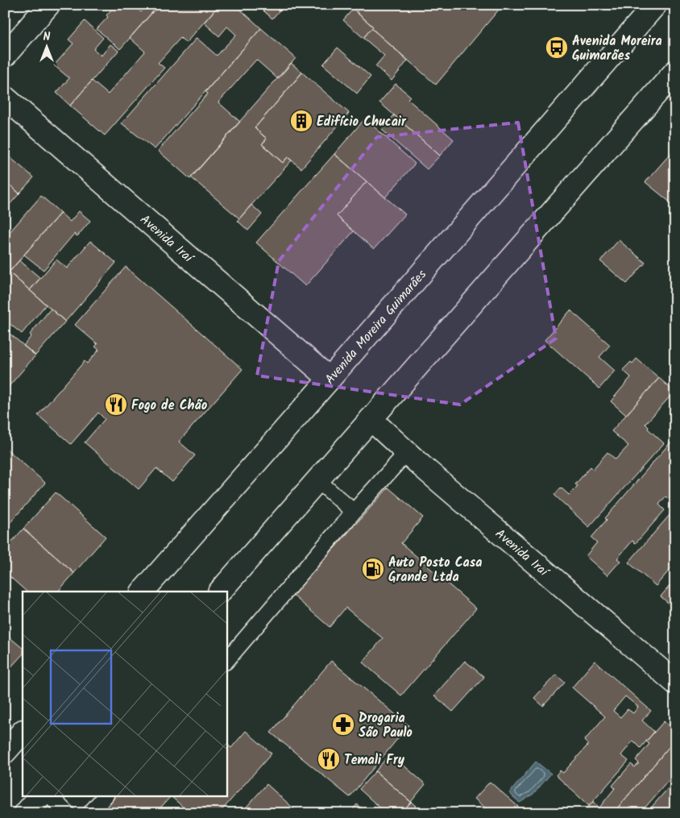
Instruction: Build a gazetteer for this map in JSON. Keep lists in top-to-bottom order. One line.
{"streets":{"main road":["Avenida Iraí","Avenida Moreira Guimarães"]},"crossings":[["Avenida Iraí","Avenida Moreira Guimarães"]],"places":{"bus stop":["Avenida Moreira Guimarães"],"building":["Edifício Chucair"],"restaurant":["Fogo de Chão","Temali Fry"],"fuel station":["Auto Posto Casa Grande Ltda"],"pharmacy":["Drogaria São Paulo"]},"north":"top"}
